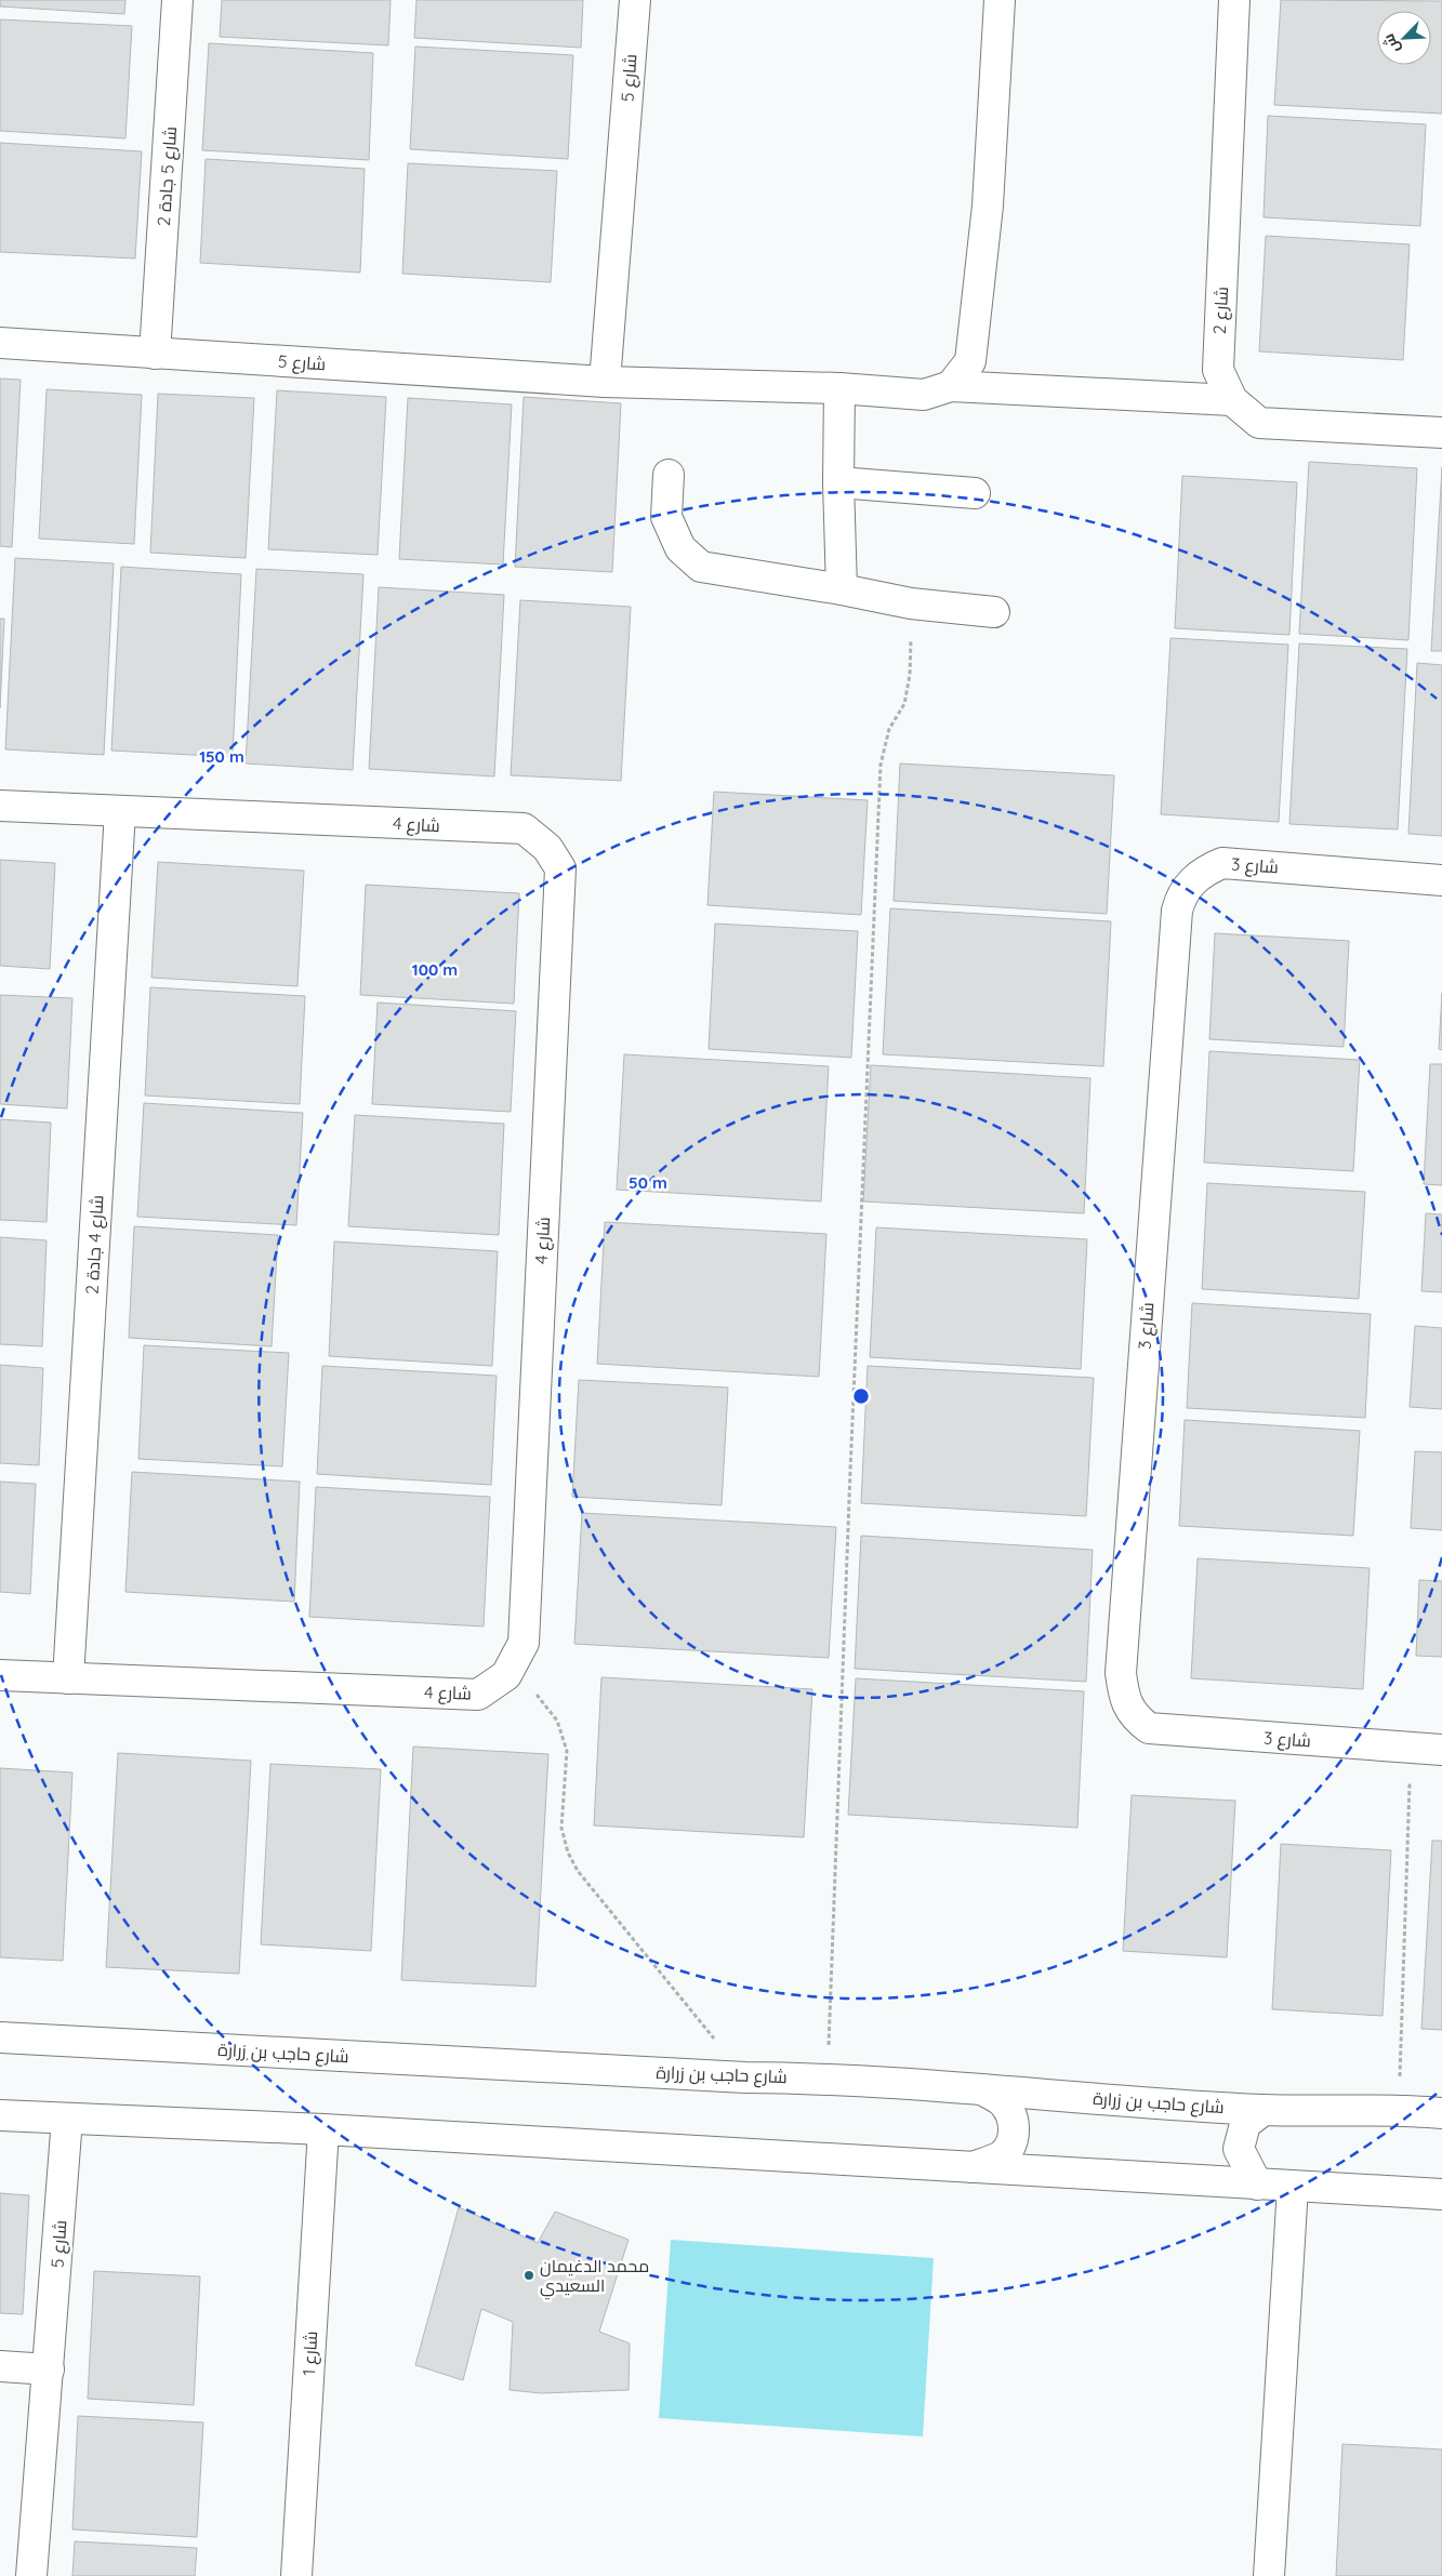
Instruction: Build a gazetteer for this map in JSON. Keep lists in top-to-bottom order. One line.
{"streets":{"street":["شارع 5","شارع 5 جادة 2","شارع 2","شارع 4","شارع 3","شارع 4 جادة 2","شارع حاجب بن زرارة","شارع 1"]},"crossings":[["شارع 5","شارع 5 جادة 2"],["شارع 4","شارع 4 جادة 2"]],"places":["محمد الدغيمان السعيدي"],"north":"bottom left","rings":["150 m","100 m","50 m"]}
